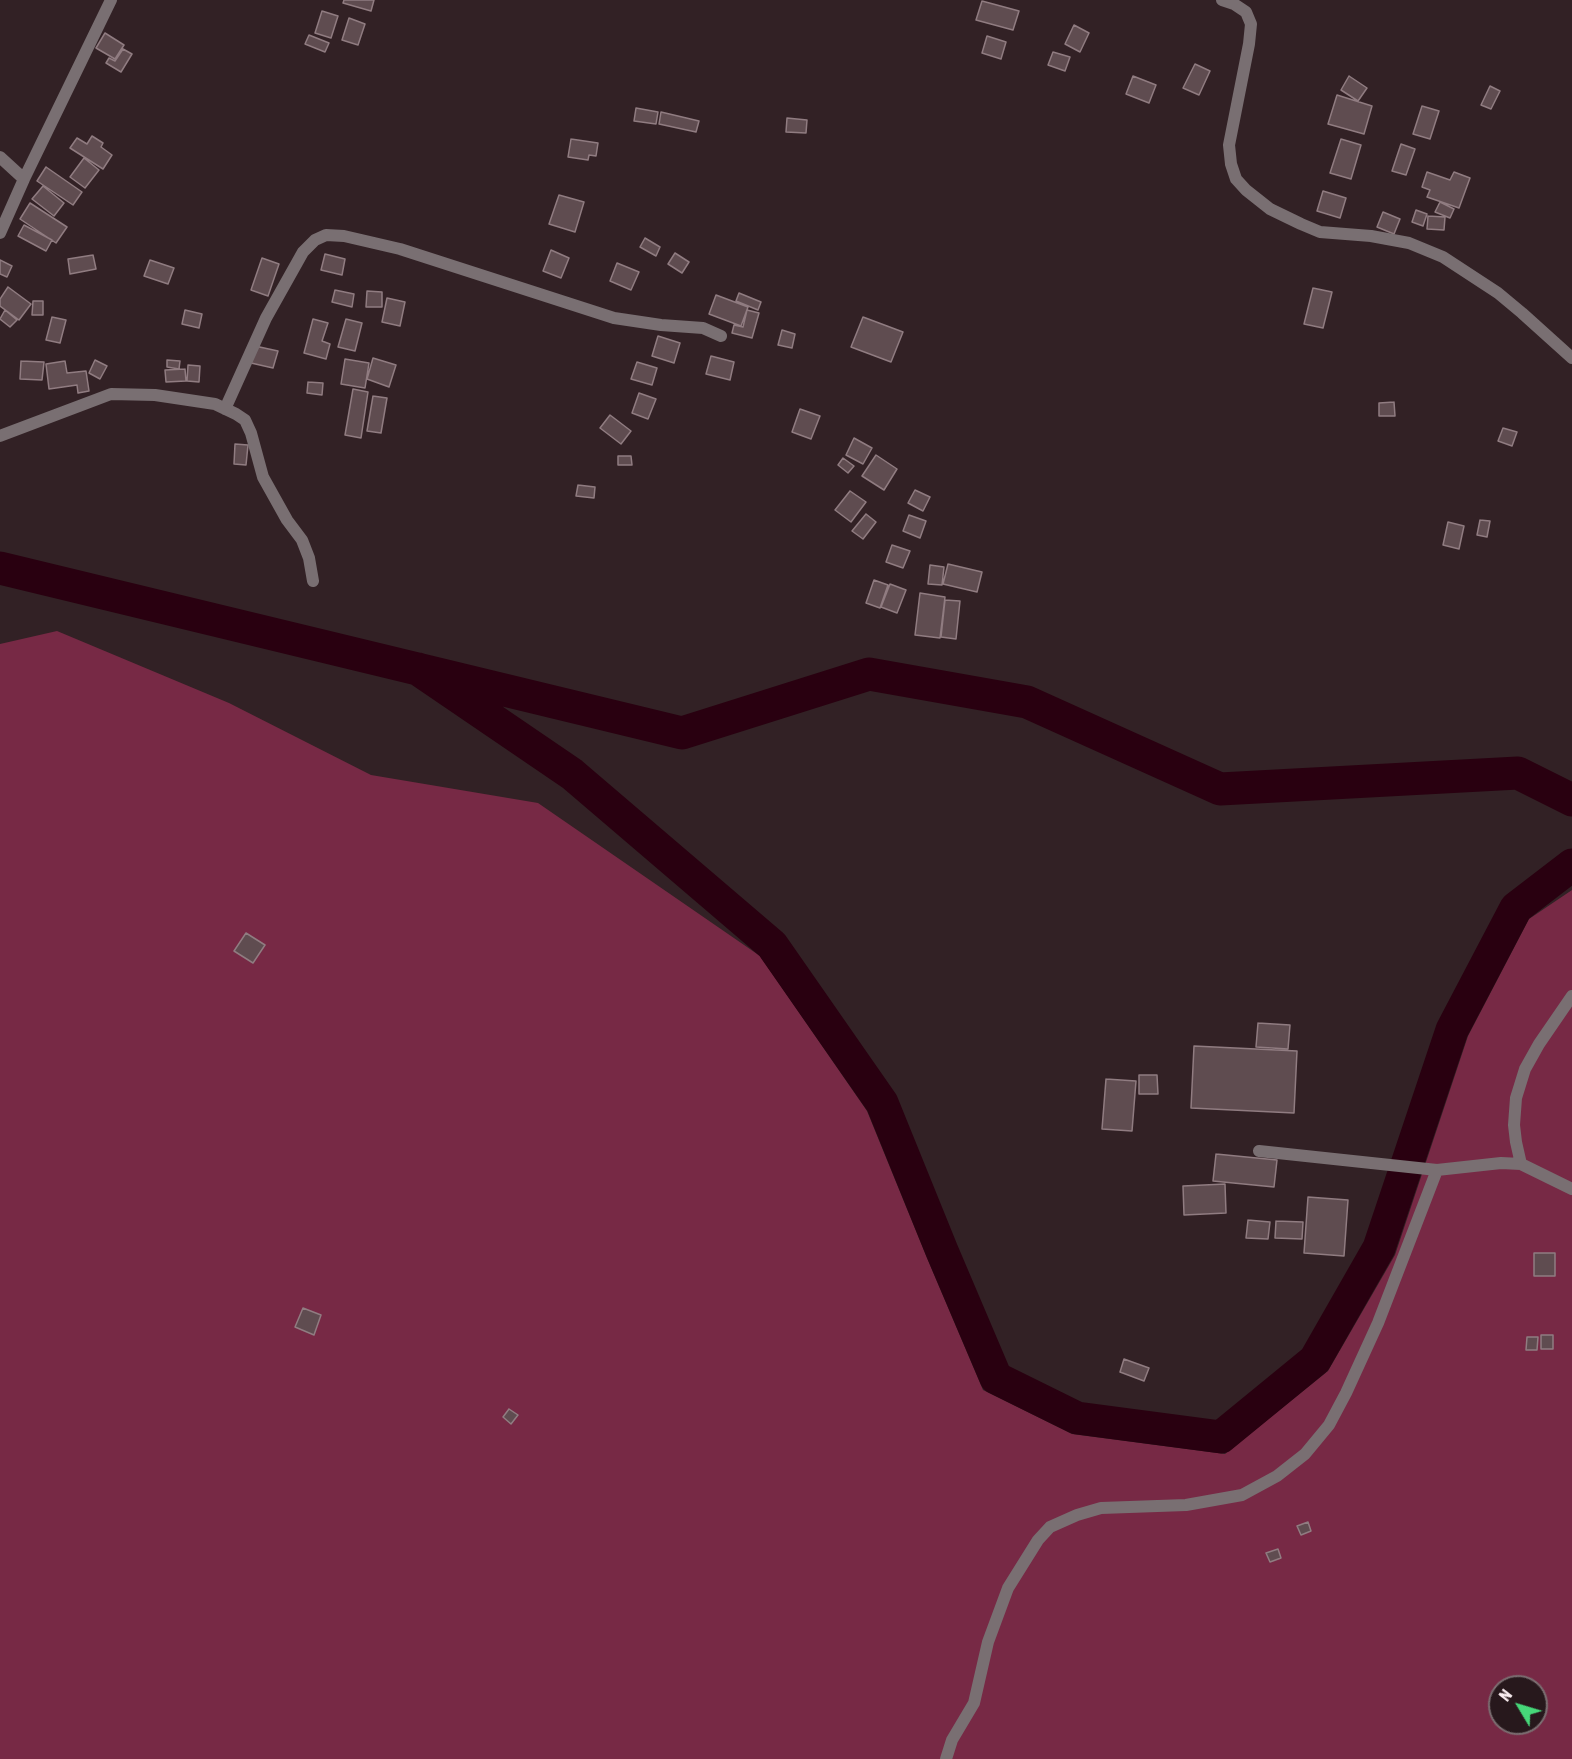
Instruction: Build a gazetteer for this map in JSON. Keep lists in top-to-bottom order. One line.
{"north":"top left"}
